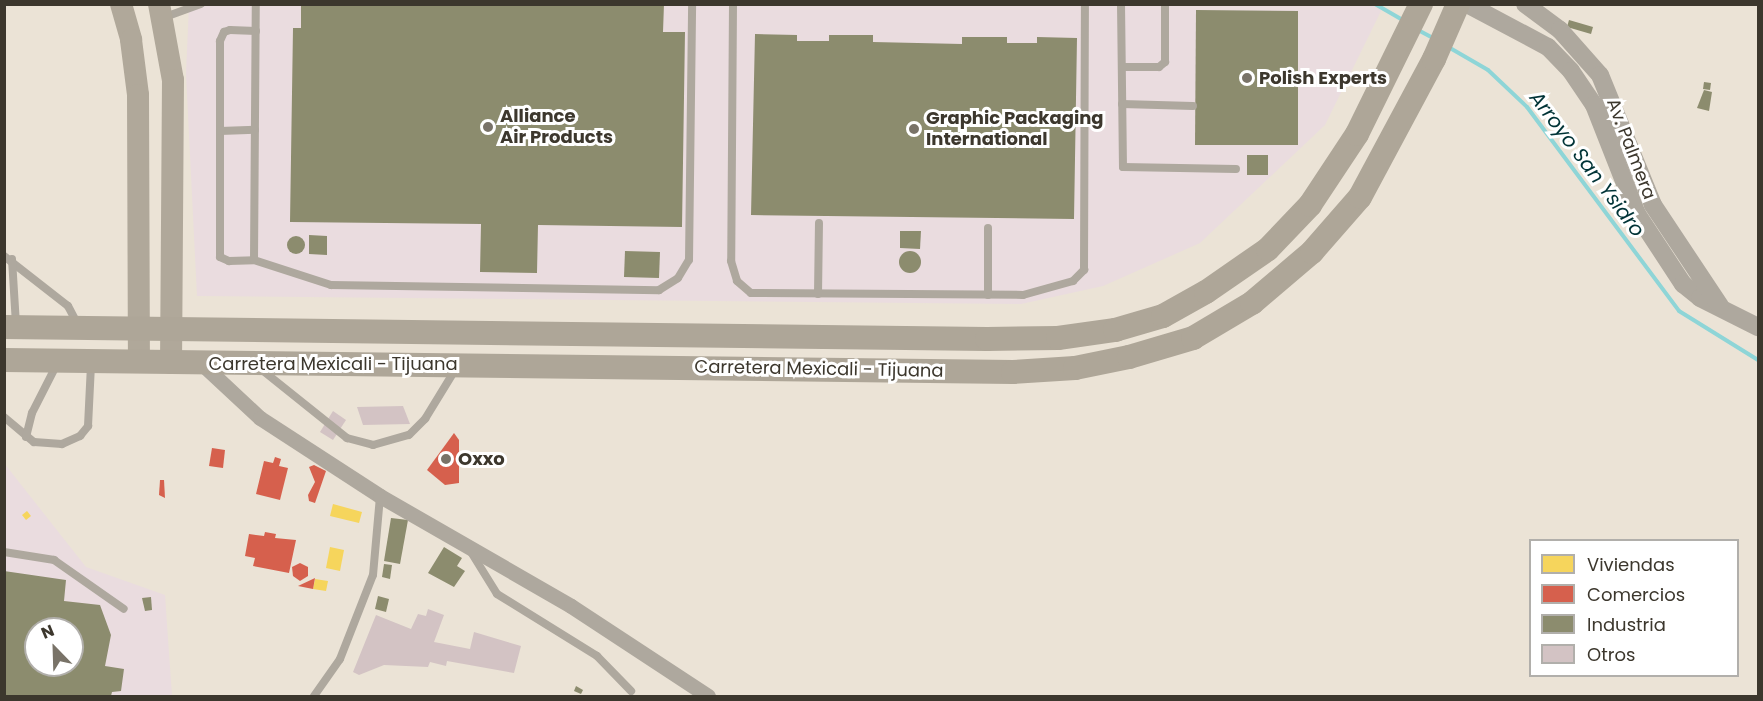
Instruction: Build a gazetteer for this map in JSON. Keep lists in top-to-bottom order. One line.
{"streets":{"highway":["Carretera Mexicali - Tijuana"],"street":["Av. Palmera"]},"crossings":[["Av. Palmera","Carretera Mexicali - Tijuana"]],"water":["Arroyo San Ysidro"],"places":["Polish Experts","Alliance Air Products","Graphic Packaging International","Oxxo"],"legend":["Viviendas","Comercios","Industria","Otros"],"north":"top left"}
